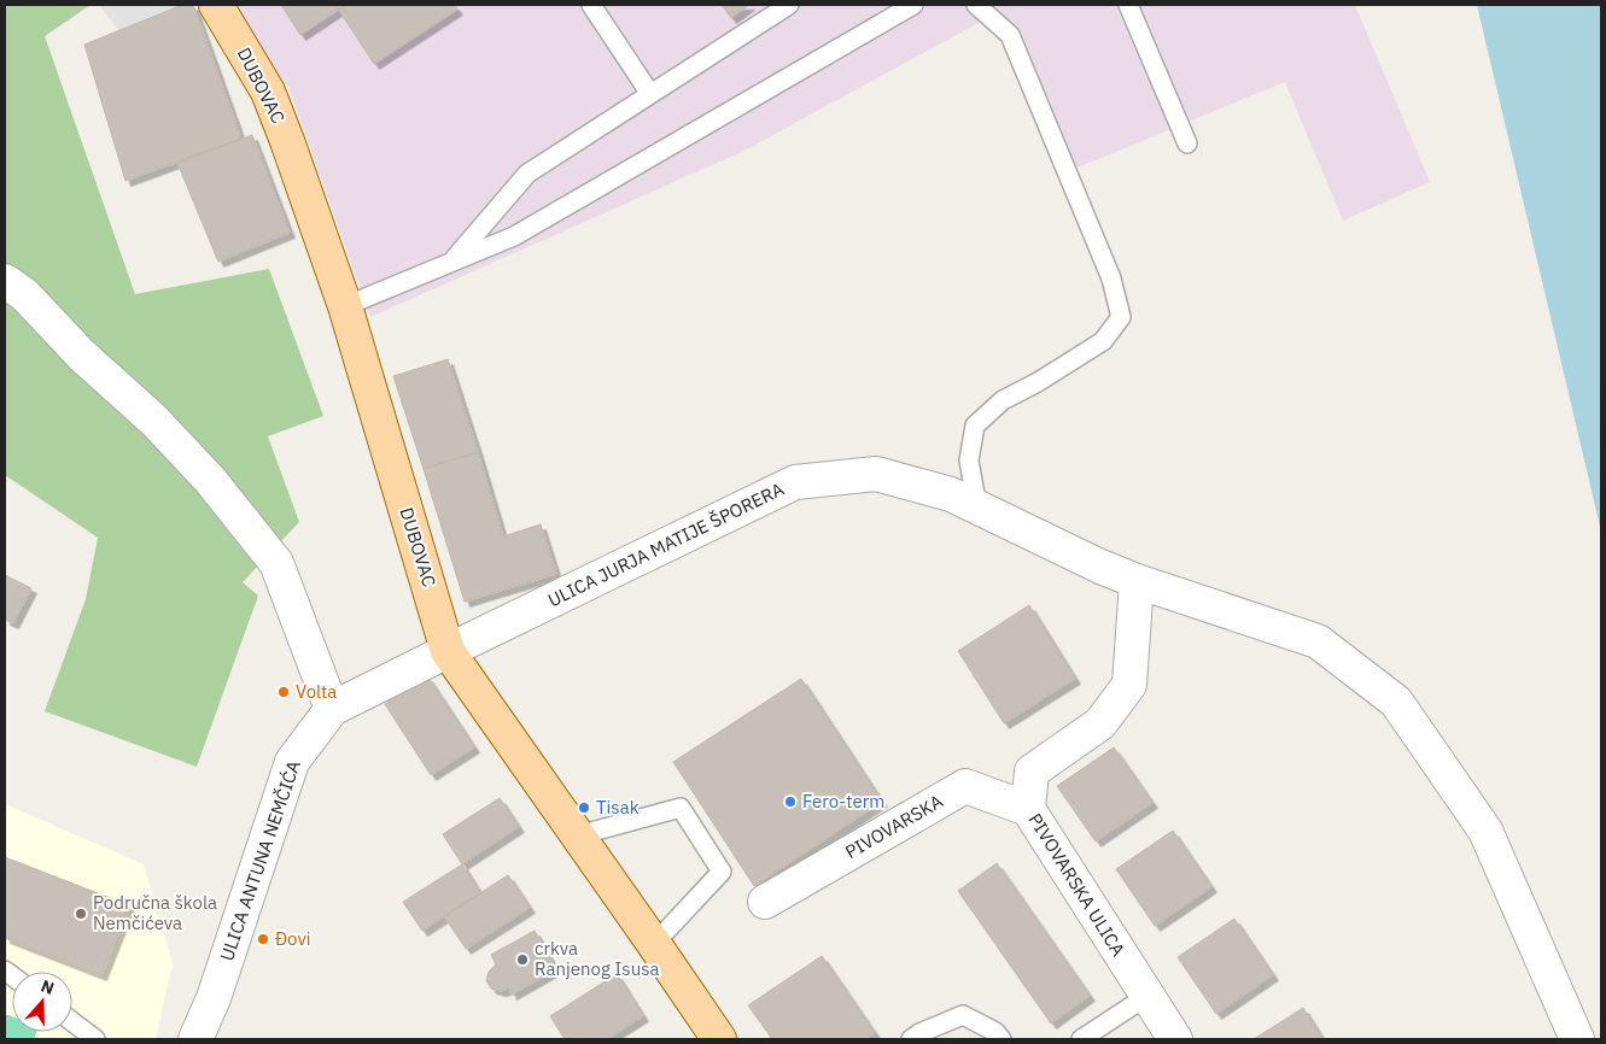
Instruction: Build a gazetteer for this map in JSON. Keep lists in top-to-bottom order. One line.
{"streets":{"main road":["DUBOVAC"],"street":["ULICA JURJA MATIJE ŠPORERA","PIVOVARSKA","ULICA ANTUNA NEMČIĆA","PIVOVARSKA ULICA"]},"crossings":[["DUBOVAC","ULICA JURJA MATIJE ŠPORERA"],["DUBOVAC","ULICA ANTUNA NEMČIĆA"],["ULICA JURJA MATIJE ŠPORERA","ULICA ANTUNA NEMČIĆA"],["ULICA JURJA MATIJE ŠPORERA","PIVOVARSKA ULICA"],["PIVOVARSKA","PIVOVARSKA ULICA"]],"places":["Volta","Fero-term","Tisak","Područna škola Nemčićeva","Đovi","crkva Ranjenog Isusa"],"north":"top"}
